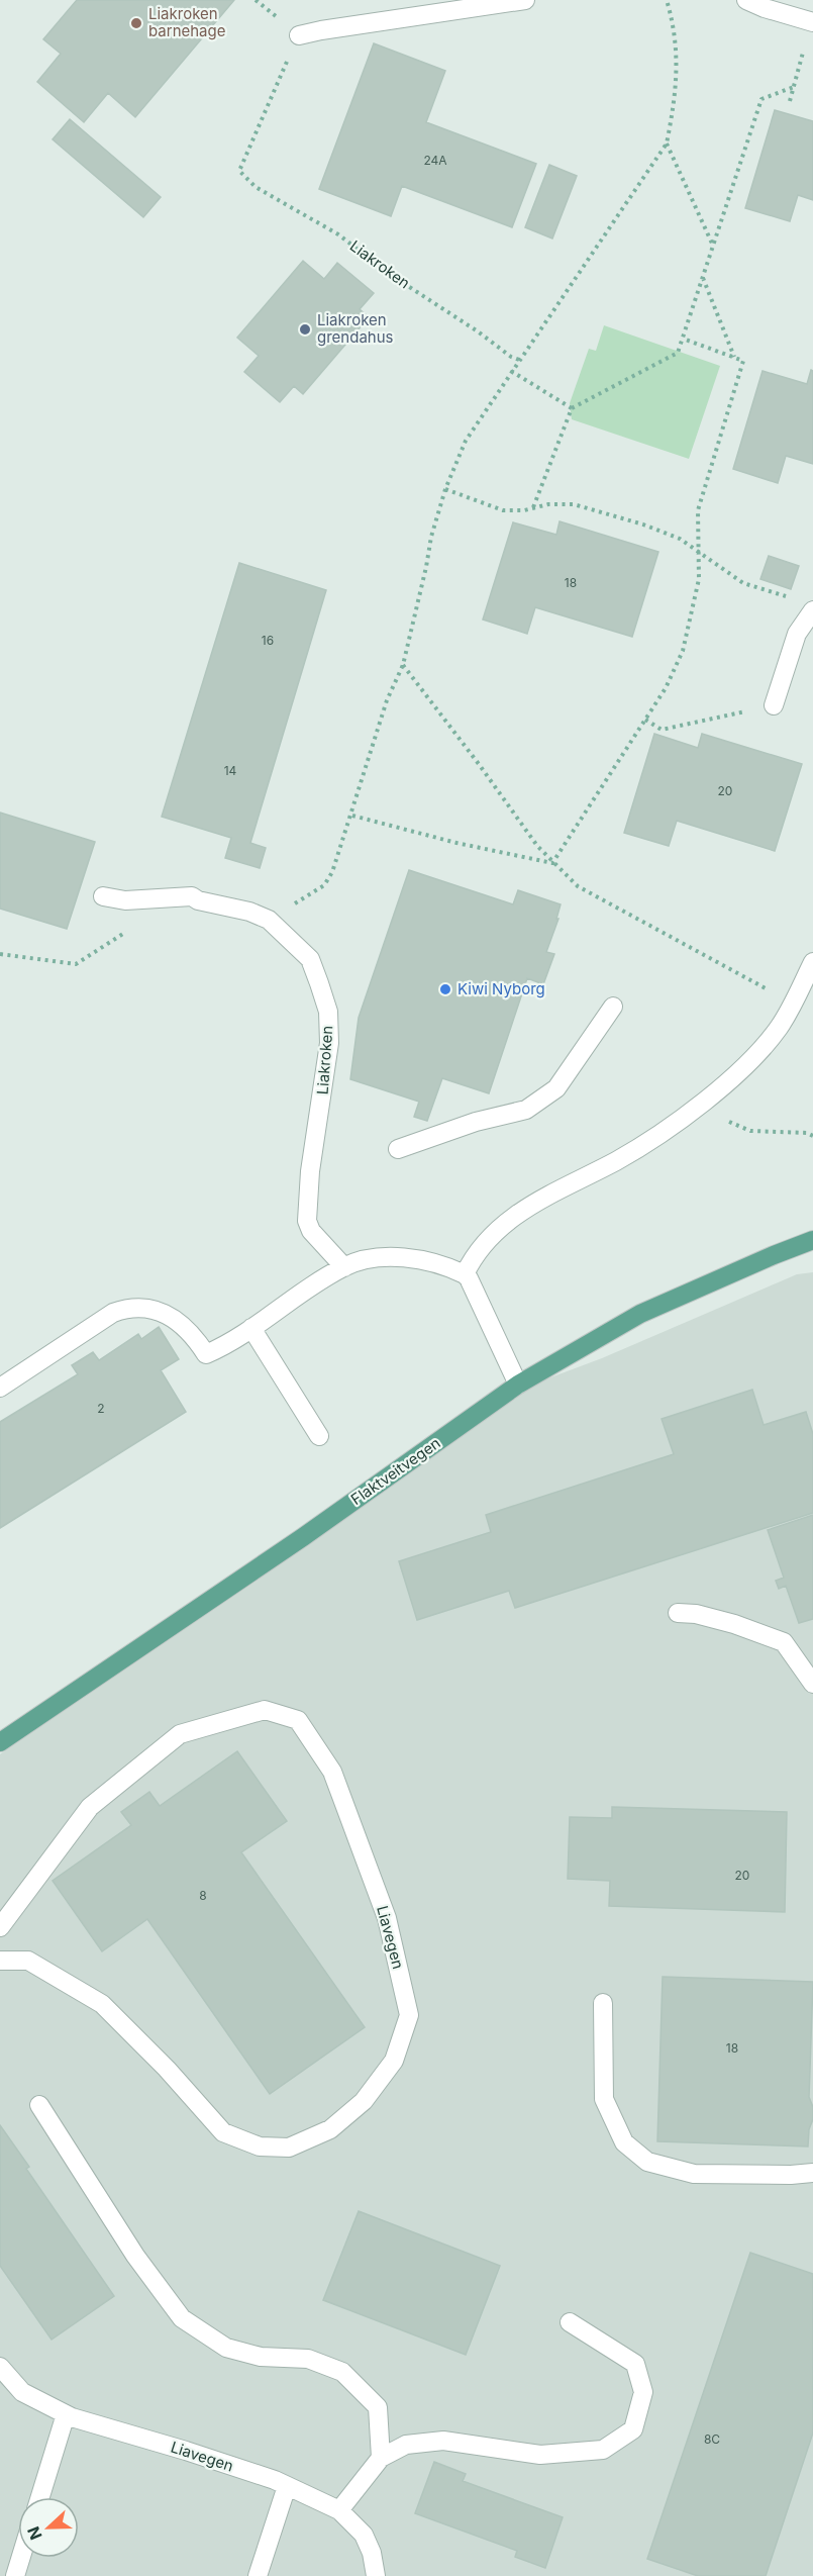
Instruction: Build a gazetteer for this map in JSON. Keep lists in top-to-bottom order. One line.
{"streets":{"main road":["Flaktveitvegen"],"lane":["Liakroken","Liavegen"]},"places":["Liakroken barnehage","Liakroken grendahus","Kiwi Nyborg"],"house_numbers":["24A","18","16","14","20","2","20","8","18","8C"],"north":"left"}
